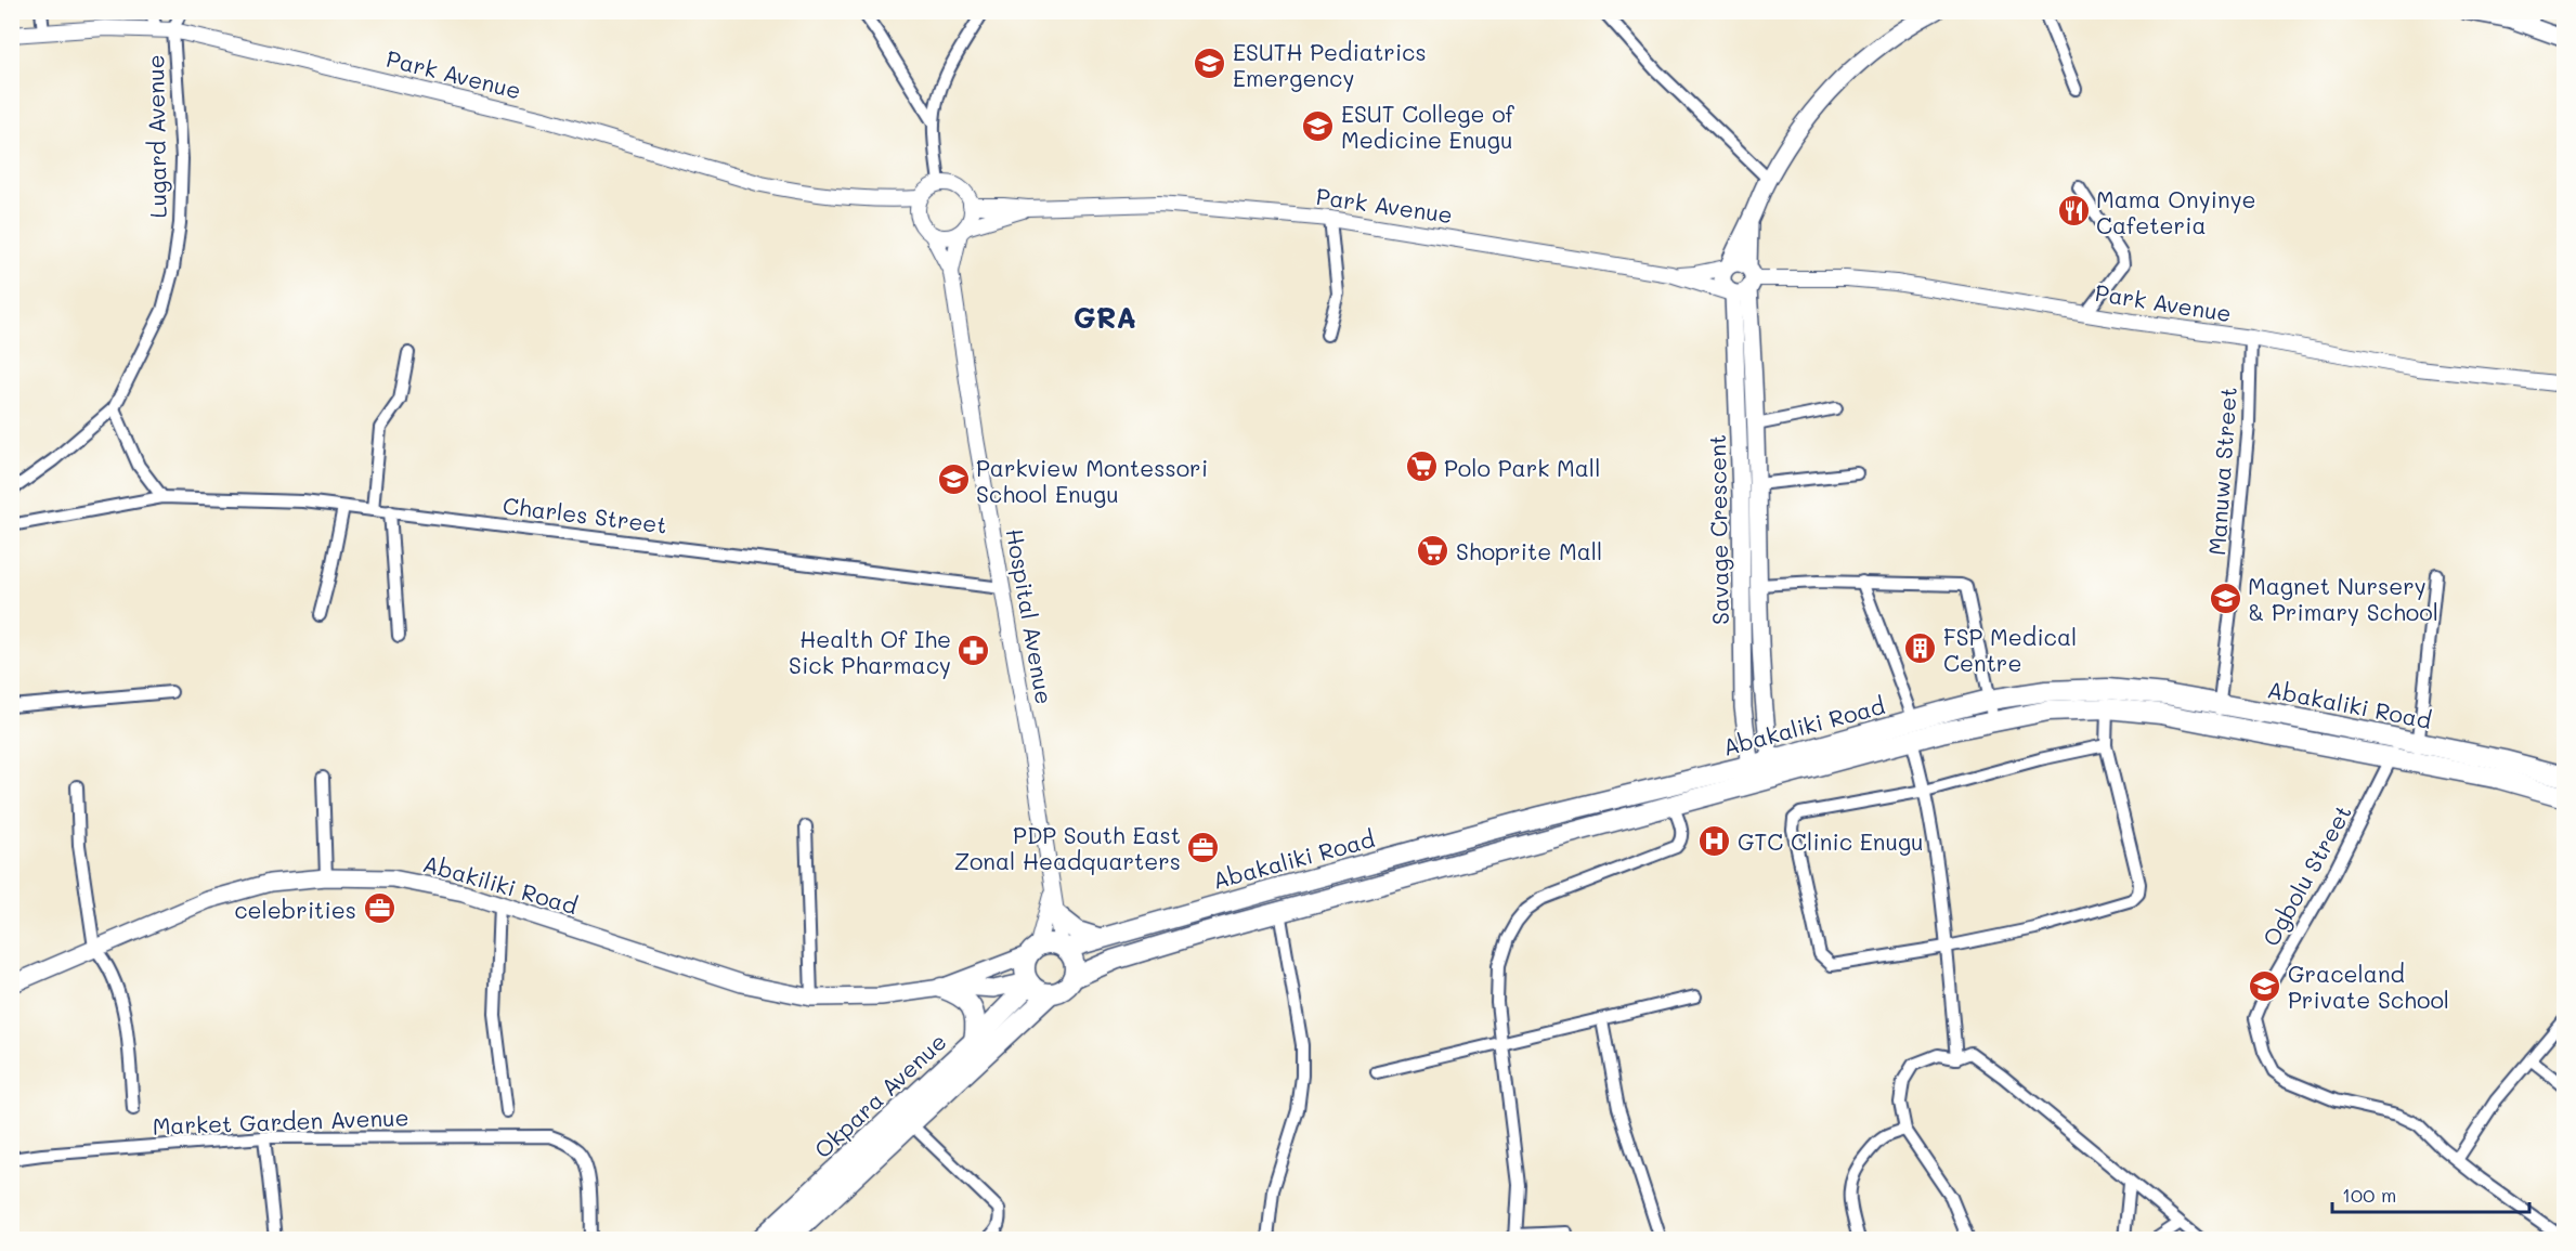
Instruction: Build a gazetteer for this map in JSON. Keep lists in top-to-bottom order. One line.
{"streets":{"main road":["Savage Crescent","Abakaliki Road","Abakiliki Road","Okpara Avenue"],"street":["Park Avenue","Lugard Avenue","Manuwa Street","Charles Street","Hospital Avenue","Ogbolu Street","Market Garden Avenue"]},"crossings":[["Park Avenue","Lugard Avenue"],["Park Avenue","Manuwa Street"],["Park Avenue","Savage Crescent"],["Manuwa Street","Abakaliki Road"],["Charles Street","Hospital Avenue"],["Savage Crescent","Abakaliki Road"],["Hospital Avenue","Abakaliki Road"],["Hospital Avenue","Okpara Avenue"],["Abakaliki Road","Ogbolu Street"],["Abakaliki Road","Okpara Avenue"]],"districts":["GRA"],"places":{"school or university":["ESUTH Pediatrics Emergency","ESUT College of Medicine Enugu","Parkview Montessori School Enugu","Magnet Nursery & Primary School","Graceland Private School"],"restaurant":["Mama Onyinye Cafeteria"],"supermarket":["Polo Park Mall","Shoprite Mall"],"building":["FSP Medical Centre"],"pharmacy":["Health Of Ihe Sick Pharmacy"],"hospital":["GTC Clinic Enugu"],"office":["PDP South East Zonal Headquarters","celebrities"]},"scale_bar":"100 m"}
